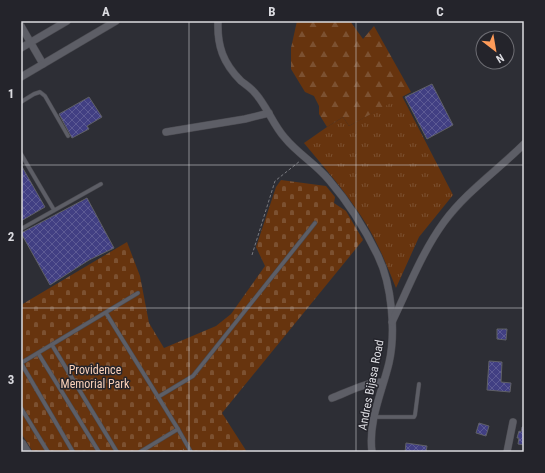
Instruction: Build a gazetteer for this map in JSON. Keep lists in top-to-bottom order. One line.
{"streets":{"street":["Andres Bijasa Road"]},"parks":["Providence Memorial Park"],"north":"bottom right","grid":{"columns":["A","B","C"],"rows":["1","2","3"]}}
